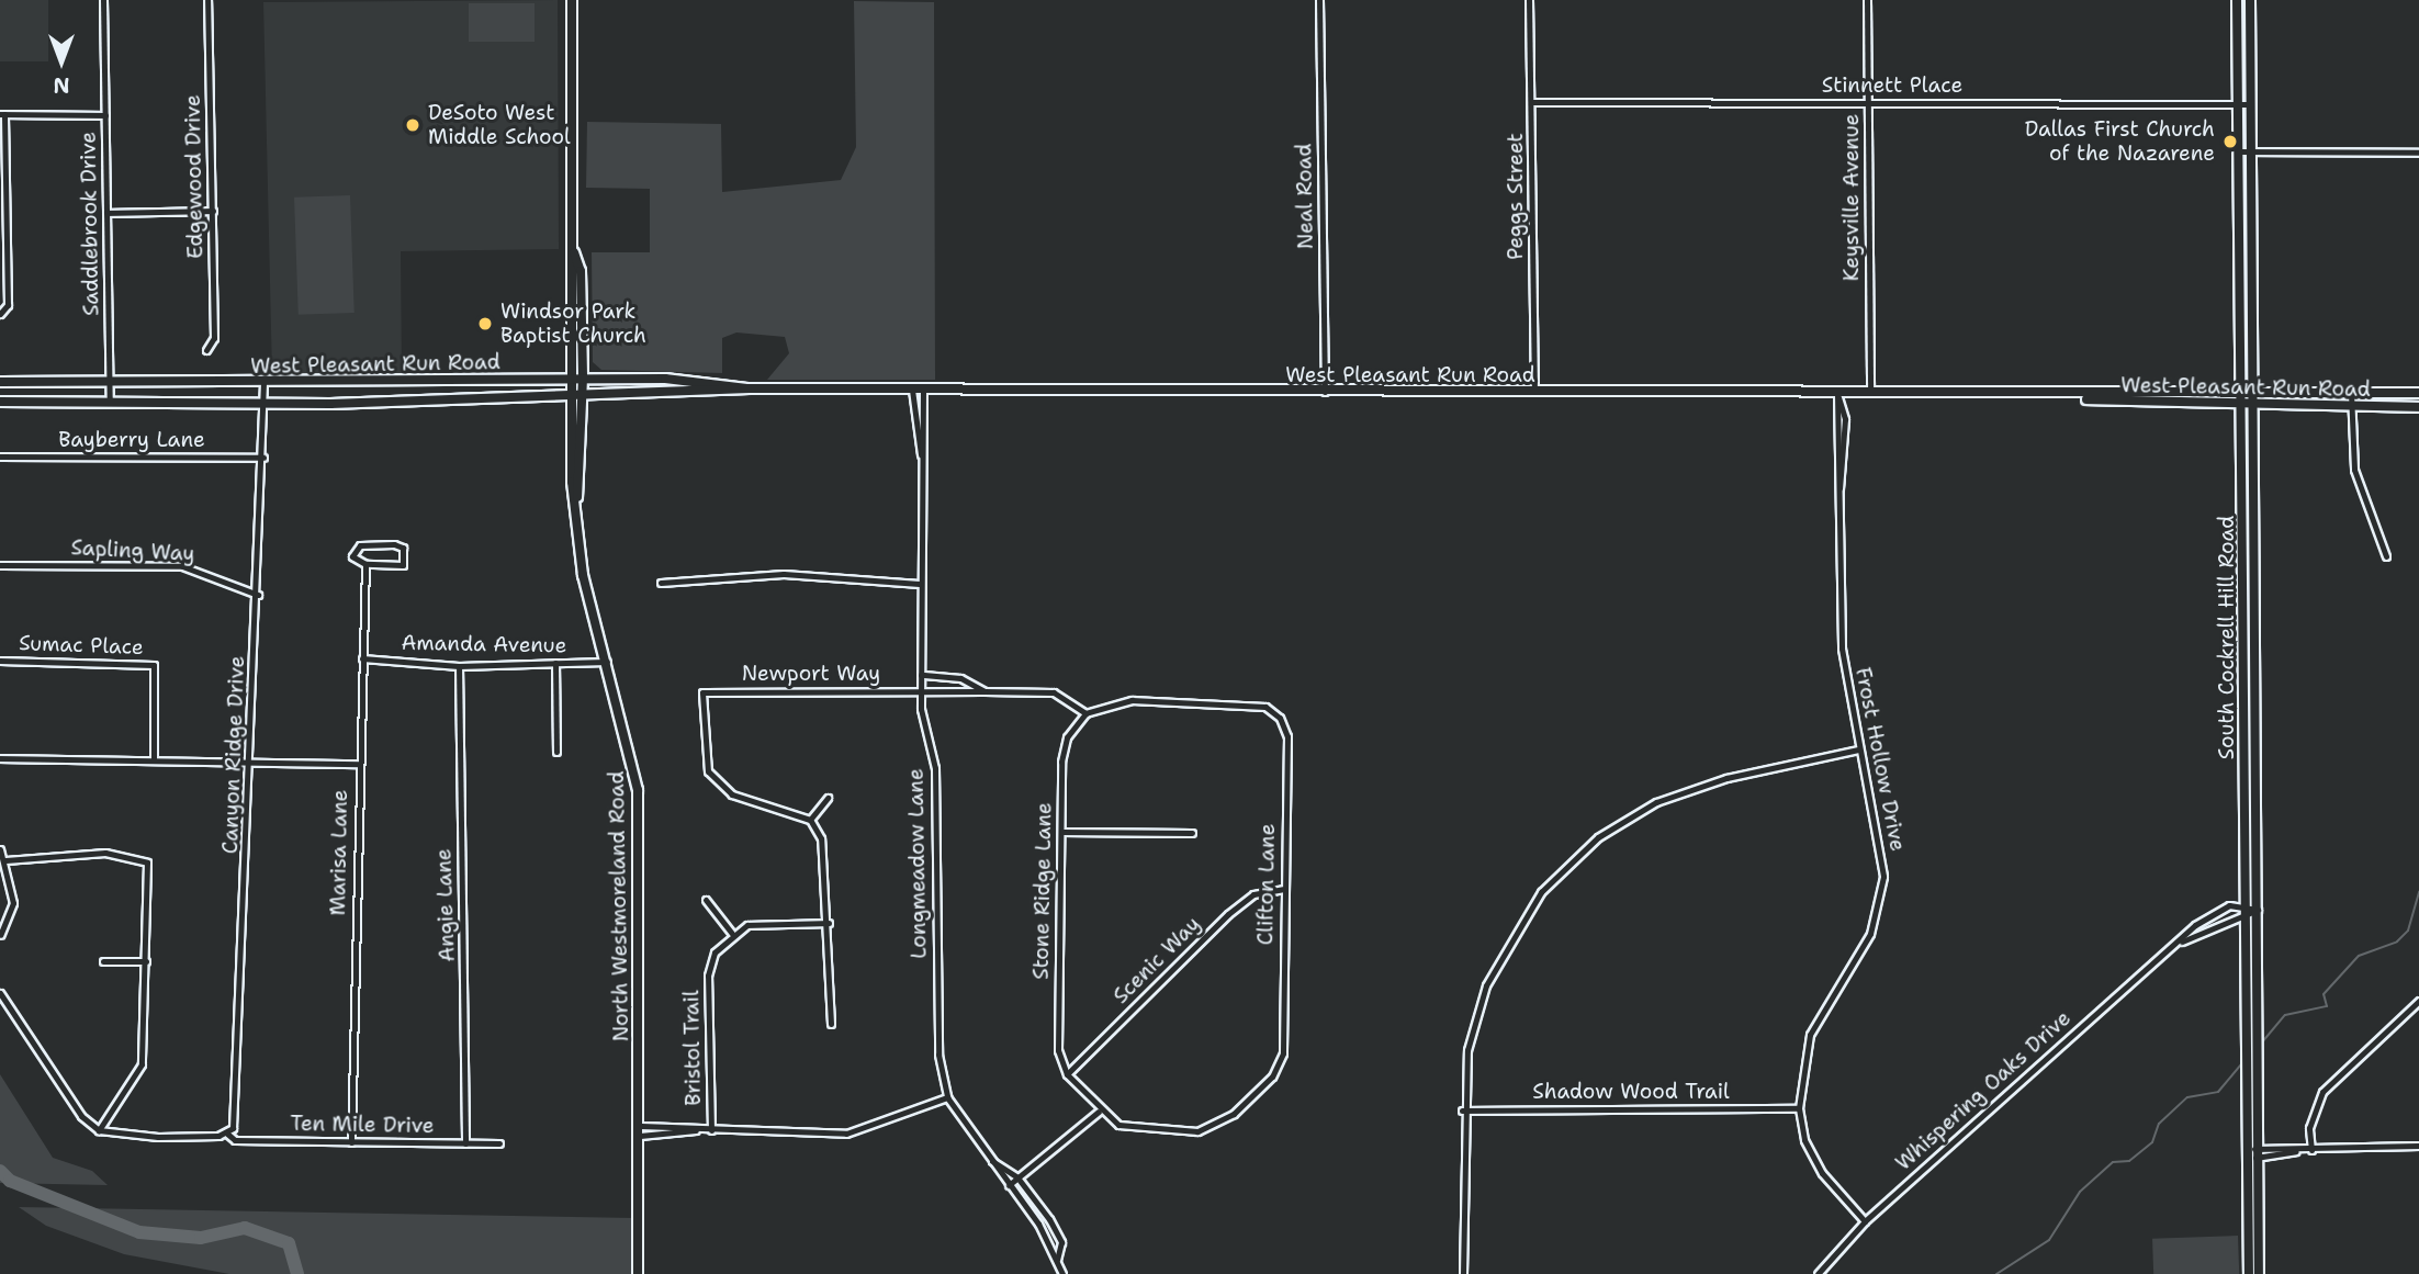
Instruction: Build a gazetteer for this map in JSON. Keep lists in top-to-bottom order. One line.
{"streets":{"main road":["West Pleasant Run Road","South Cockrell Hill Road","North Westmoreland Road"],"street":["Stinnett Place","Edgewood Drive","Neal Road","Peggs Street","Keysville Avenue","Saddlebrook Drive","Bayberry Lane","Sapling Way","Amanda Avenue","Sumac Place","Newport Way","Canyon Ridge Drive","Frost Hollow Drive","Marisa Lane","Longmeadow Lane","Clifton Lane","Stone Ridge Lane","Angie Lane","Scenic Way","Bristol Trail","Whispering Oaks Drive","Shadow Wood Trail","Ten Mile Drive"]},"crossings":[["Stinnett Place","Peggs Street"],["Stinnett Place","Keysville Avenue"],["Stinnett Place","South Cockrell Hill Road"],["Neal Road","West Pleasant Run Road"],["Peggs Street","West Pleasant Run Road"],["Keysville Avenue","West Pleasant Run Road"],["Saddlebrook Drive","West Pleasant Run Road"],["West Pleasant Run Road","South Cockrell Hill Road"],["West Pleasant Run Road","Canyon Ridge Drive"],["West Pleasant Run Road","Frost Hollow Drive"],["West Pleasant Run Road","Longmeadow Lane"],["West Pleasant Run Road","North Westmoreland Road"],["Bayberry Lane","Canyon Ridge Drive"],["Sapling Way","Canyon Ridge Drive"],["South Cockrell Hill Road","Whispering Oaks Drive"],["Amanda Avenue","Marisa Lane"],["Amanda Avenue","Angie Lane"],["Amanda Avenue","North Westmoreland Road"],["Newport Way","Longmeadow Lane"],["Newport Way","Clifton Lane"],["Newport Way","Stone Ridge Lane"],["Canyon Ridge Drive","Ten Mile Drive"],["Frost Hollow Drive","Whispering Oaks Drive"],["Frost Hollow Drive","Shadow Wood Trail"],["Marisa Lane","Ten Mile Drive"],["Clifton Lane","Stone Ridge Lane"],["Clifton Lane","Scenic Way"],["Stone Ridge Lane","Scenic Way"],["Angie Lane","Ten Mile Drive"]],"places":["DeSoto West Middle School","Dallas First Church of the Nazarene","Windsor Park Baptist Church"],"north":"bottom"}
